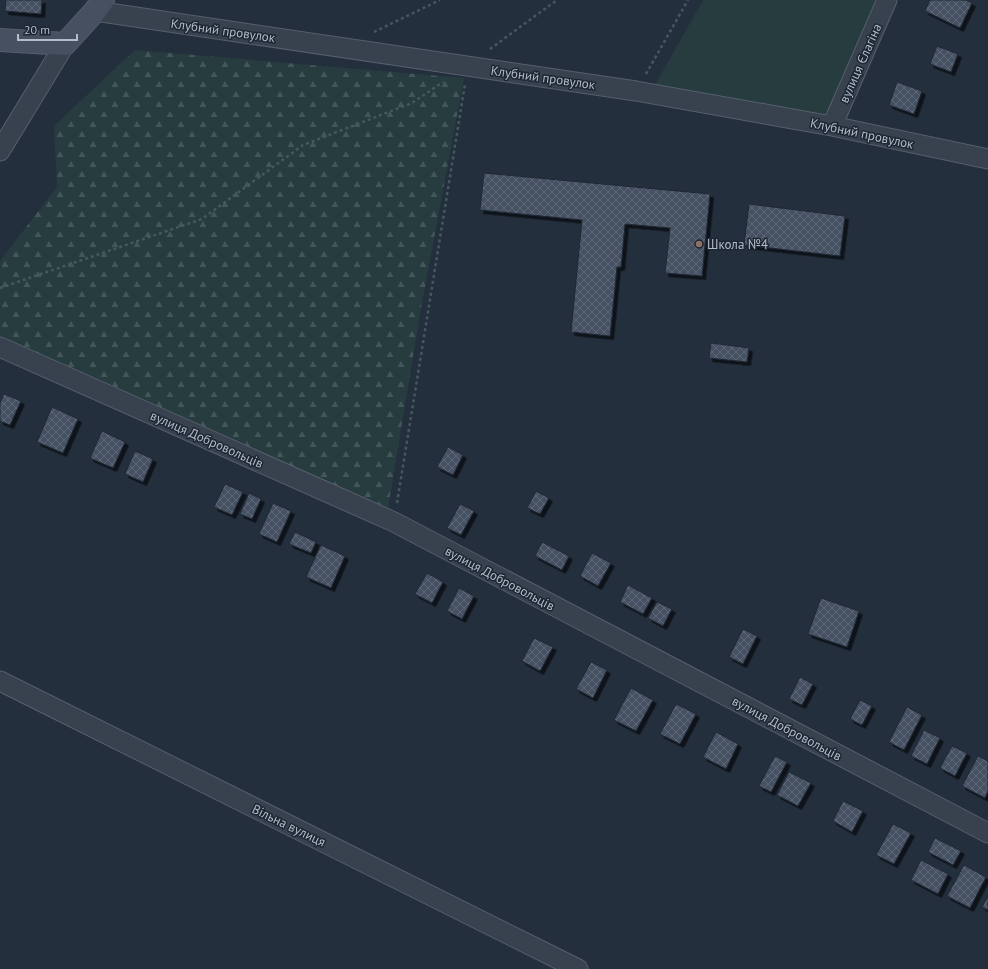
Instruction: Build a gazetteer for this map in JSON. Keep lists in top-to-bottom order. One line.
{"streets":{"street":["Клубний провулок","вулиця Єлагіна","вулиця Добровольців","Вільна вулиця"]},"crossings":[["Клубний провулок","вулиця Єлагіна"]],"places":["Школа №4"],"scale_bar":"20 m"}
